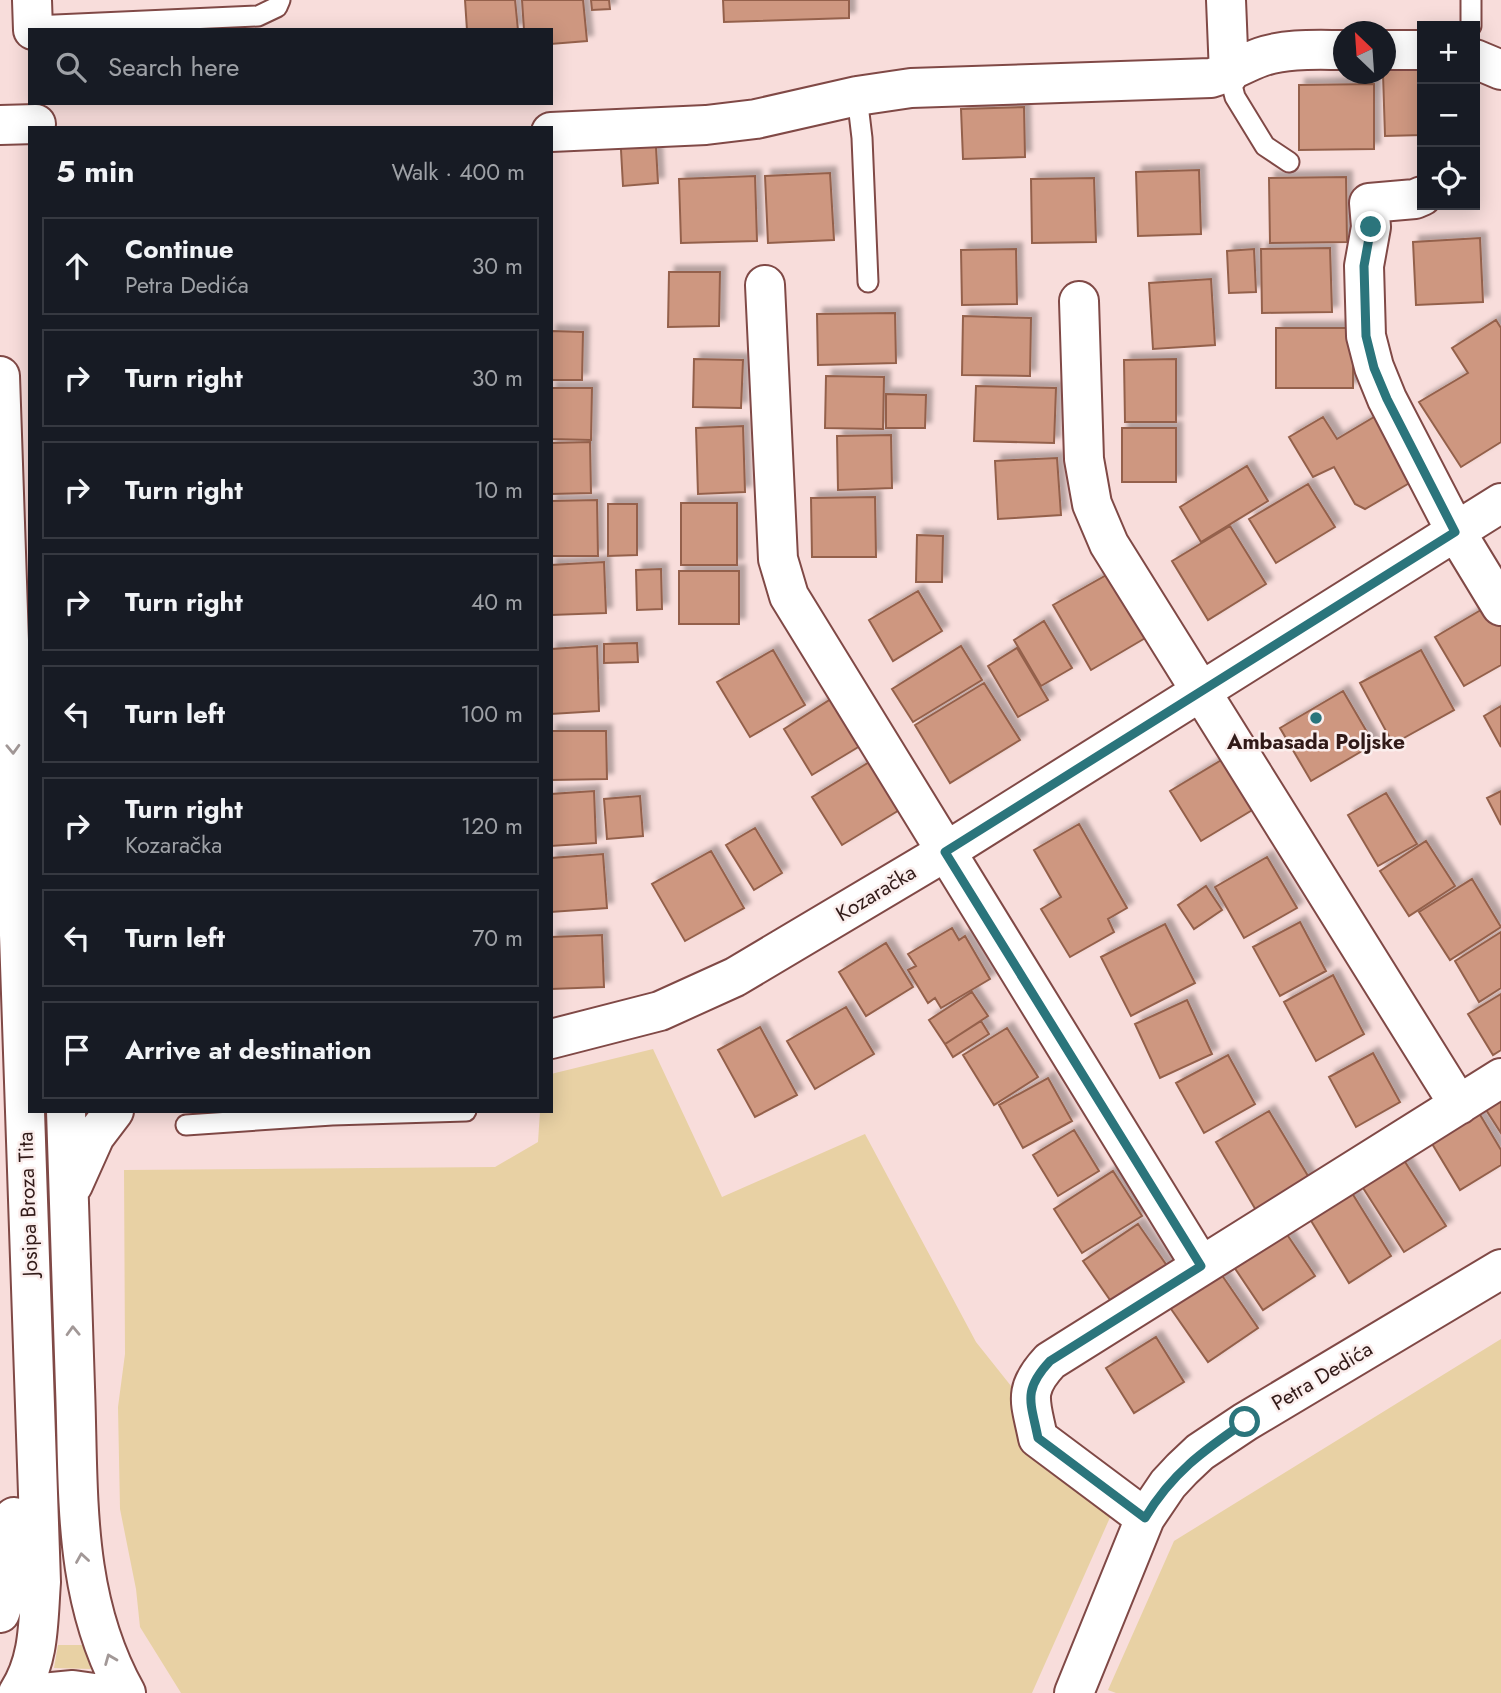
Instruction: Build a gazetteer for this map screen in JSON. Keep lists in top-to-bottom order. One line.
{"streets":{"street":["Kozaračka","Josipa Broza Tita","Petra Dedića"]},"places":["Ambasada Poljske"],"north":"top left","page":{"map_buttons":["+","−"],"search":"Search here","heading":["5 min","Walk · 400 m"],"list":[["Continue","Petra Dedića","30 m"],["Turn right","30 m"],["Turn right","10 m"],["Turn right","40 m"],["Turn left","100 m"],["Turn right","Kozaračka","120 m"],["Turn left","70 m"],"Arrive at destination"]}}
